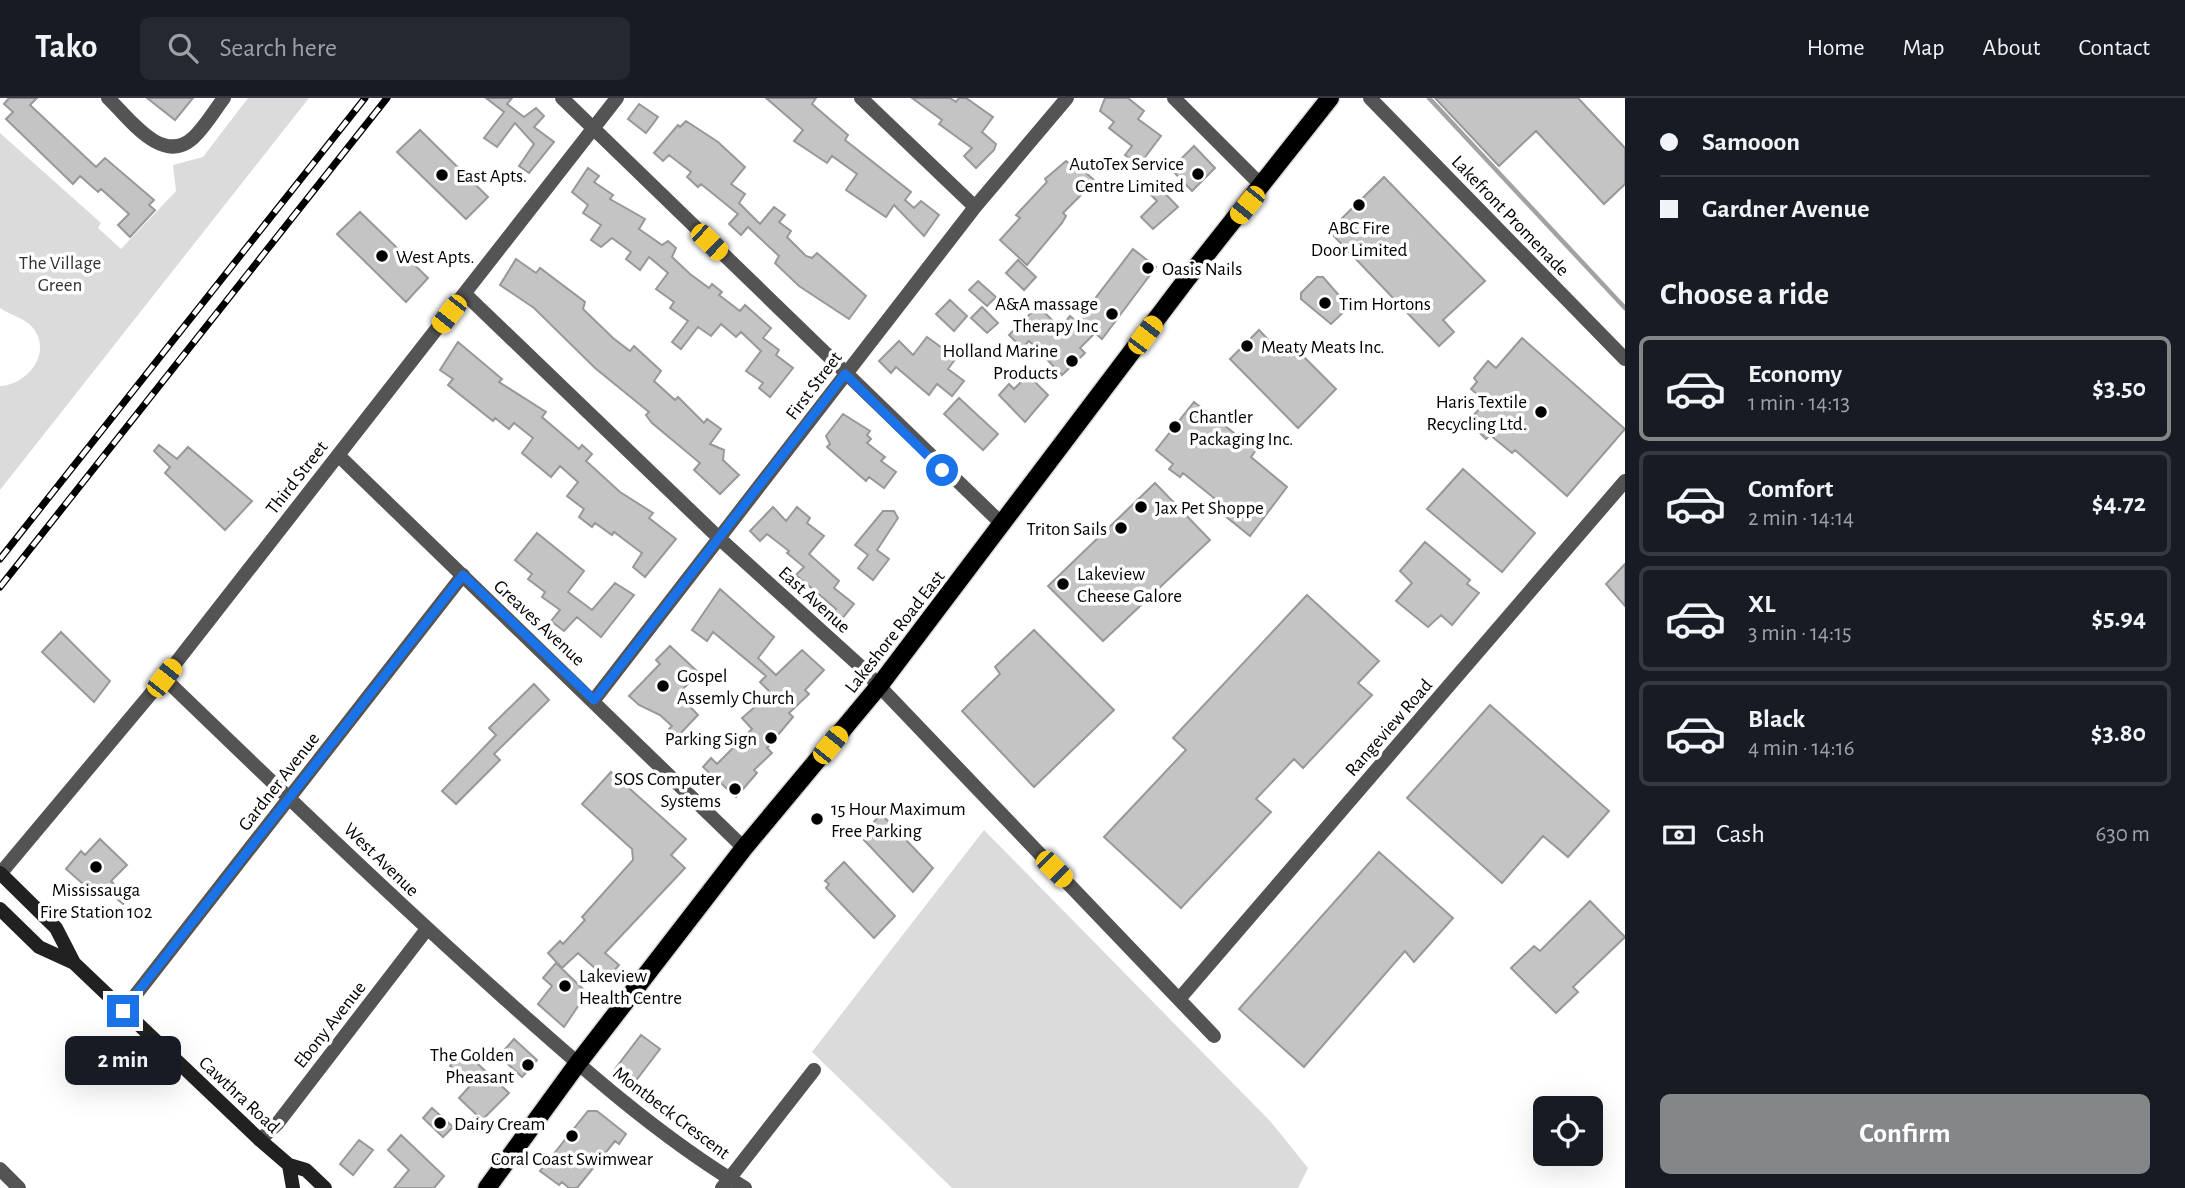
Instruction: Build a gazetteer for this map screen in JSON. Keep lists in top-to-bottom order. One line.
{"streets":{"main road":["Lakeshore Road East","Cawthra Road"],"street":["Lakefront Promenade","First Street","Third Street","East Avenue","Greaves Avenue","Rangeview Road","Gardner Avenue","West Avenue","Ebony Avenue","Montbeck Crescent"]},"crossings":[["First Street","East Avenue"],["First Street","Greaves Avenue"],["Third Street","East Avenue"],["Third Street","Greaves Avenue"],["Third Street","West Avenue"],["Third Street","Cawthra Road"],["East Avenue","Lakeshore Road East"],["East Avenue","Rangeview Road"],["Greaves Avenue","Lakeshore Road East"],["Greaves Avenue","Gardner Avenue"],["Lakeshore Road East","West Avenue"],["Lakeshore Road East","Montbeck Crescent"],["Gardner Avenue","West Avenue"],["Gardner Avenue","Cawthra Road"],["West Avenue","Ebony Avenue"],["West Avenue","Montbeck Crescent"],["Ebony Avenue","Cawthra Road"]],"parks":["The Village Green"],"places":["AutoTex Service Centre Limited","East Apts.","ABC Fire Door Limited","West Apts.","Oasis Nails","Tim Hortons","A&A massage Therapy Inc","Meaty Meats Inc.","Holland Marine Products","Haris Textile Recycling Ltd.","Chantler Packaging Inc.","Jax Pet Shoppe","Triton Sails","Lakeview Cheese Galore","Gospel Assemly Church","Parking Sign","SOS Computer Systems","15 Hour Maximum Free Parking","Mississauga Fire Station 102","Lakeview Health Centre","The Golden Pheasant","Dairy Cream","Coral Coast Swimwear"],"page":{"header":"Tako","search":"Search here","nav":["Home","Map","About","Contact"],"banner":["Samooon","Gardner Avenue"],"heading":"Choose a ride","list":[{"name":"Economy","note":"1 min · 14:13","value":"$3.50"},{"name":"Comfort","note":"2 min · 14:14","value":"$4.72"},{"name":"XL","note":"3 min · 14:15","value":"$5.94"},{"name":"Black","note":"4 min · 14:16","value":"$3.80"}],"pay":["Cash","630 m"],"bubble":"2 min","buttons":"Confirm"}}
